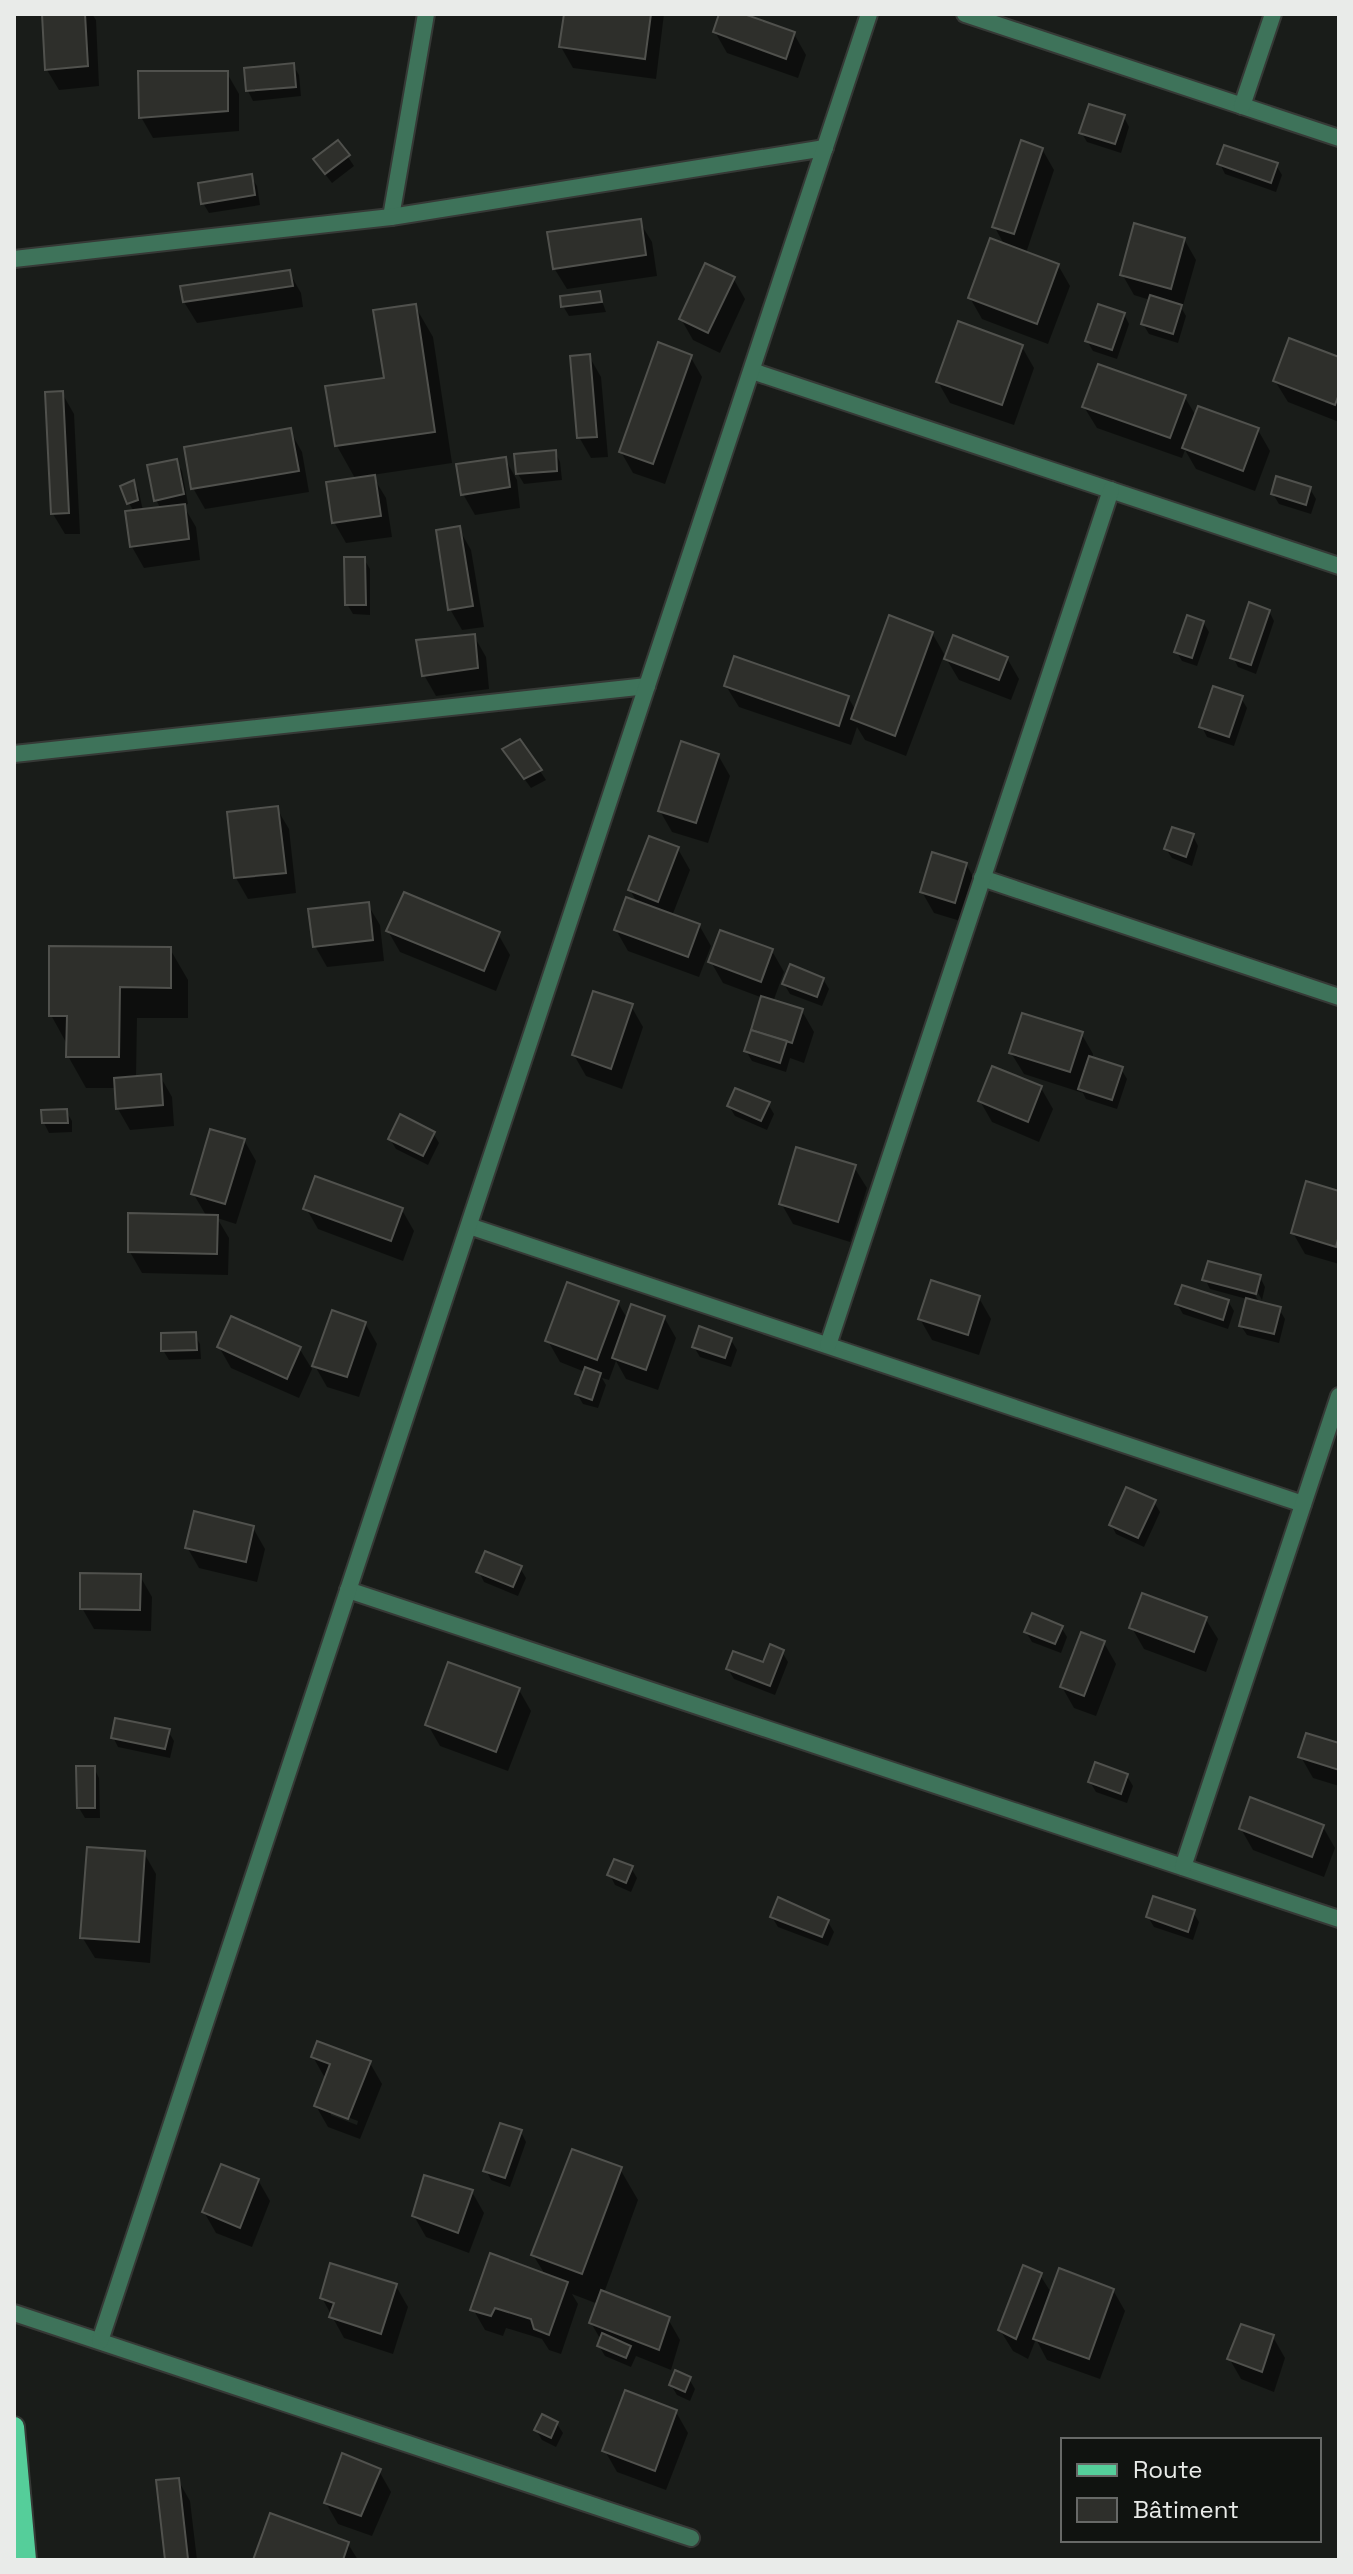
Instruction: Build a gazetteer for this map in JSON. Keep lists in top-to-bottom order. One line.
{"legend":["Route","Bâtiment"]}
